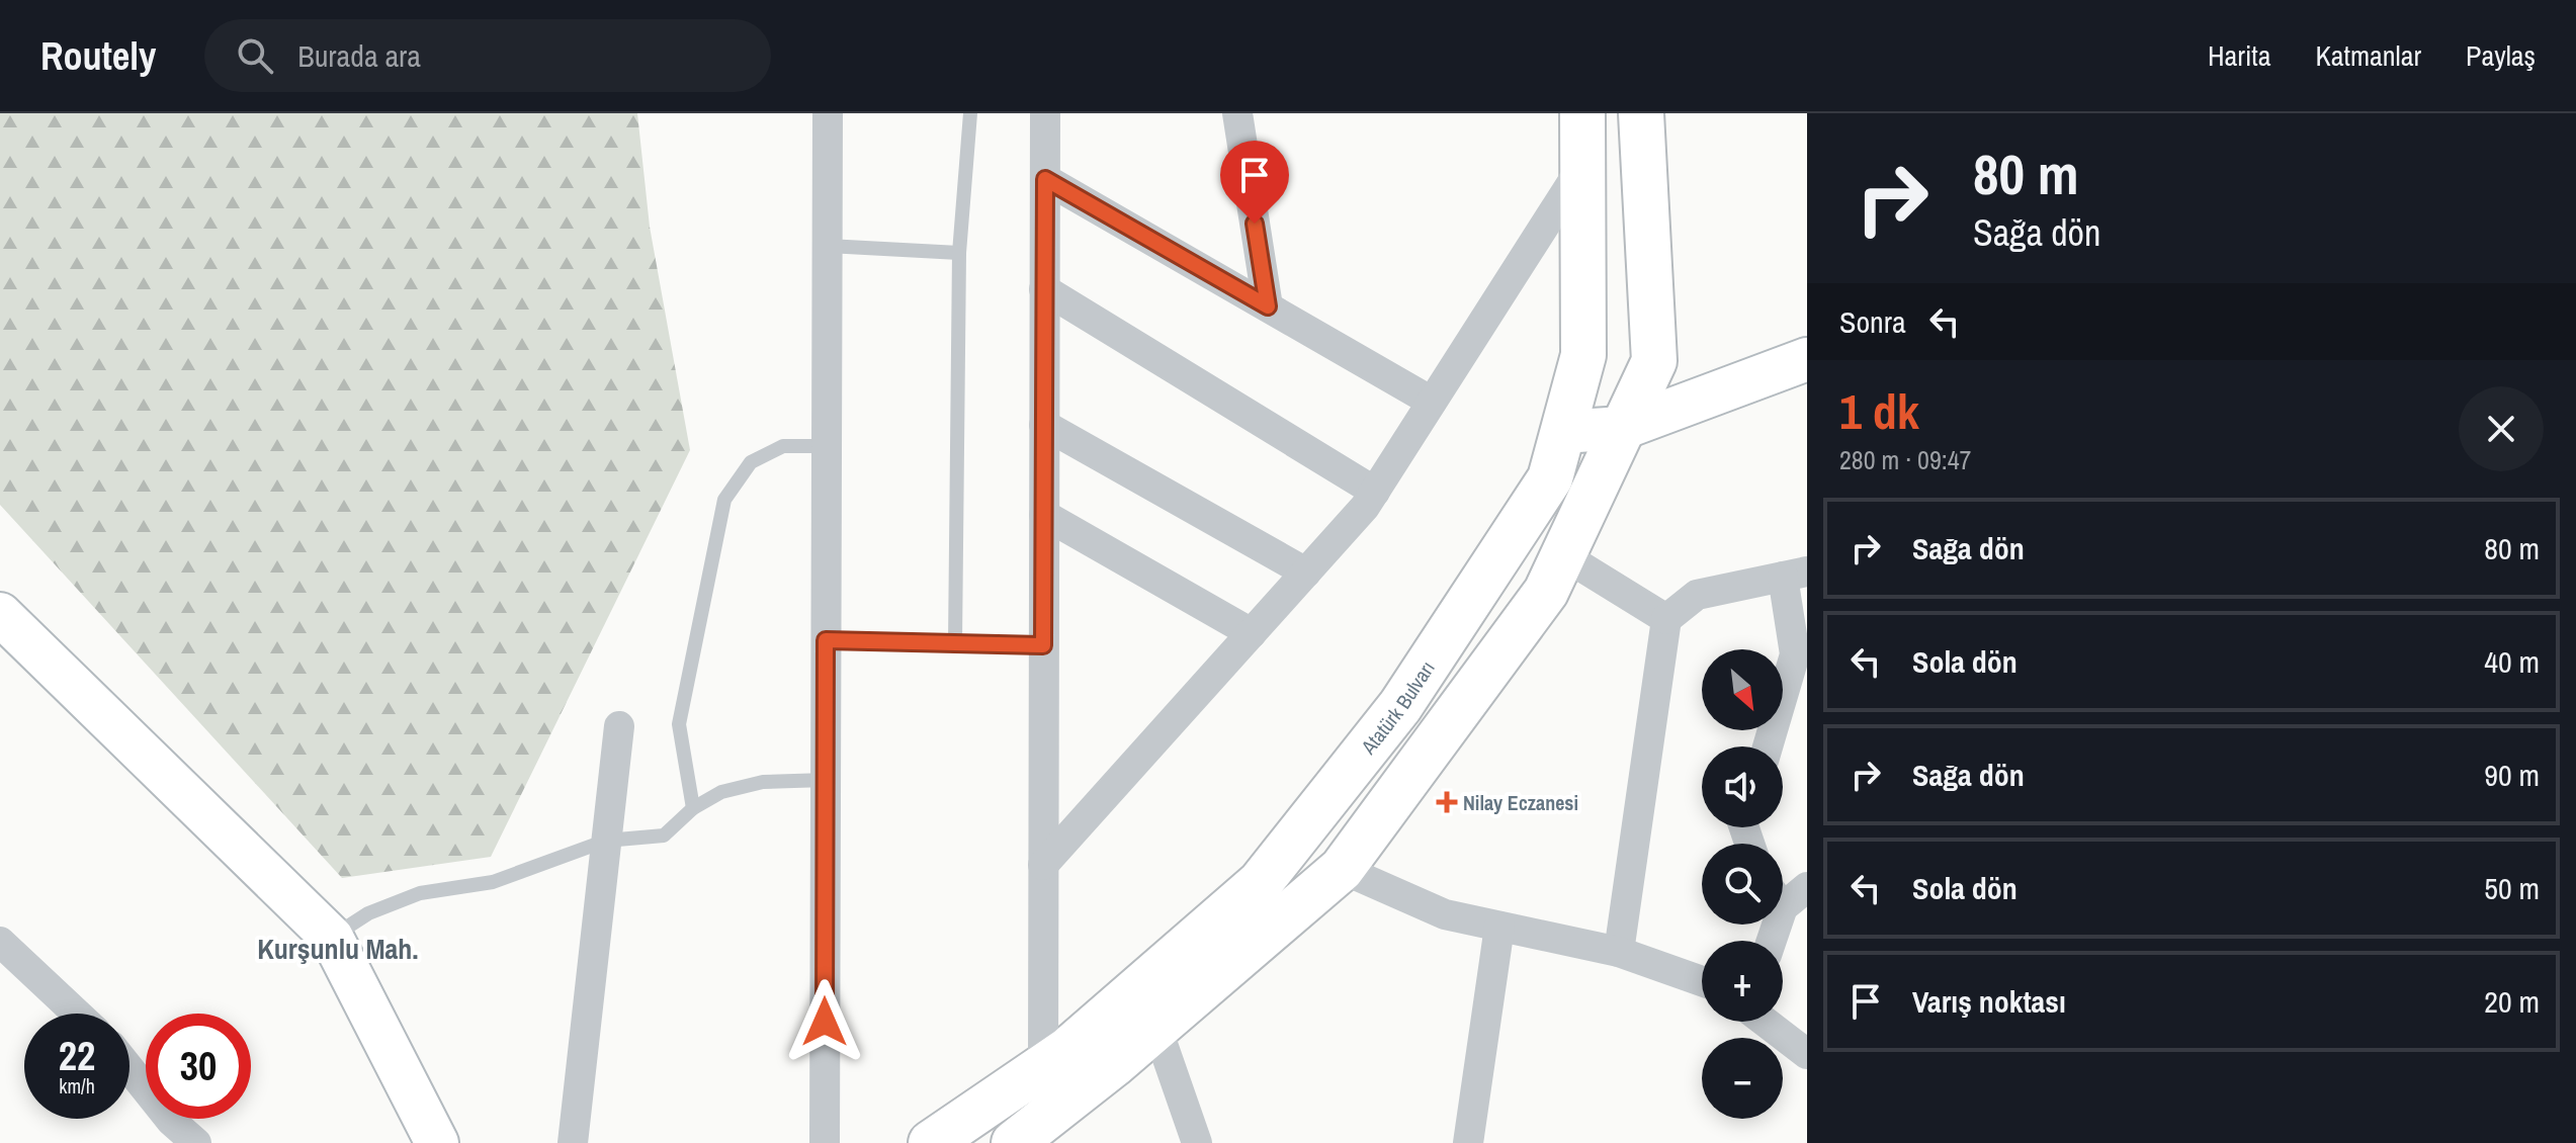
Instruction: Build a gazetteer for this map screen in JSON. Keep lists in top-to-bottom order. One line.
{"streets":{"main road":["Atatürk Bulvarı"]},"districts":["Kurşunlu Mah."],"places":{"health":["Nilay Eczanesi"]},"north":"bottom right","page":{"header":"Routely","search":"Burada ara","nav":["Harita","Katmanlar","Paylaş"],"turn":["80 m","Sağa dön"],"then":"Sonra","heading":["1 dk","280 m · 09:47"],"list":[{"name":"Sağa dön","value":"80 m"},{"name":"Sola dön","value":"40 m"},{"name":"Sağa dön","value":"90 m"},{"name":"Sola dön","value":"50 m"},{"name":"Varış noktası","value":"20 m"}],"map_buttons":["+","−"],"speed":"22 km/h","limit":"30"}}
